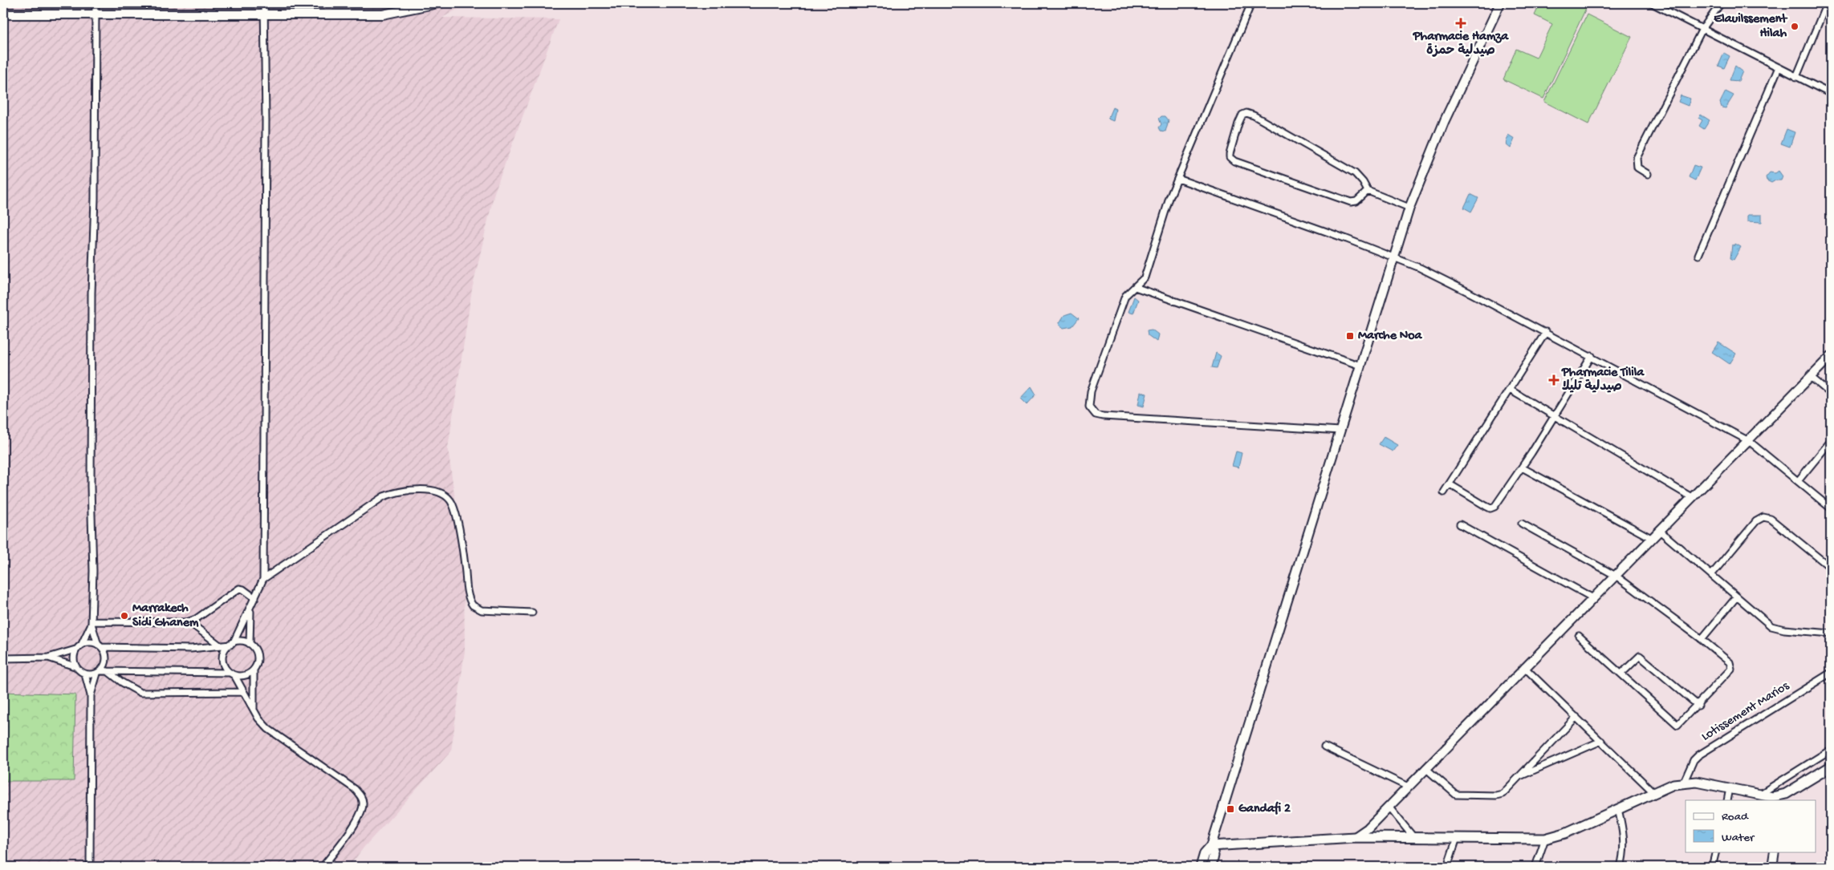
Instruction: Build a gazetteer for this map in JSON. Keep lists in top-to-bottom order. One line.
{"streets":{"street":["Lotissement Marios"]},"places":{"health":["Pharmacie Hamza صيدلية حمزة","Pharmacie Tilila صيدلية تليلا"],"other":["Elauilssement Hilah","Marrakech Sidi Ghanem"],"transit":["Marche Noa","Gandafi 2"]},"legend":["Road","Water"]}
